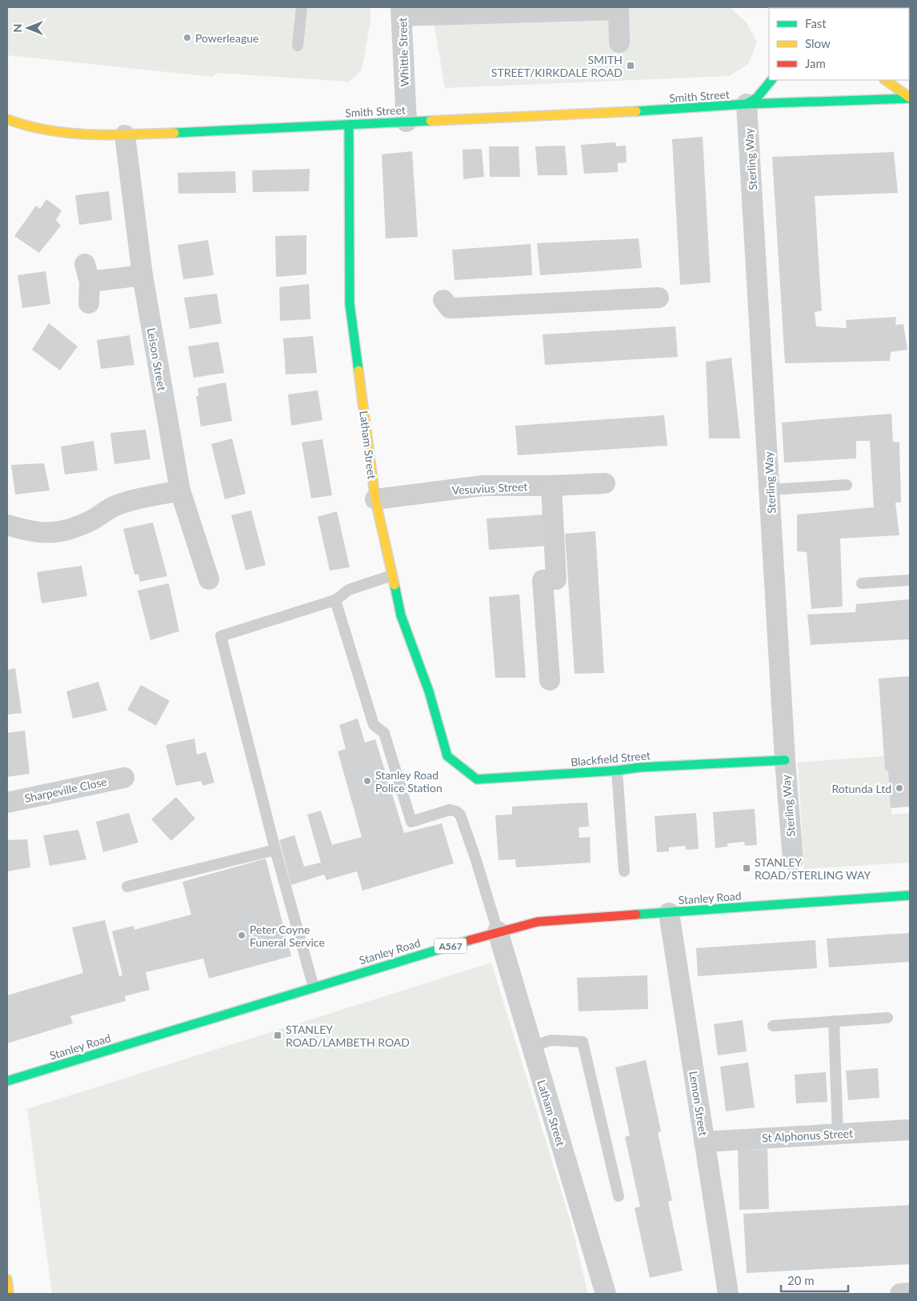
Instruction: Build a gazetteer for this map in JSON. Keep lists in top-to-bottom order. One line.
{"streets":{"main road":["Smith Street","Latham Street","Blackfield Street","Stanley Road","A567"],"street":["Whittle Street","Sterling Way","Leison Street","Vesuvius Street","Sharpeville Close","Lemon Street","St Alphonus Street"]},"crossings":[["Whittle Street","Smith Street"],["Smith Street","Sterling Way"],["Smith Street","Leison Street"],["Smith Street","Latham Street"],["Sterling Way","Blackfield Street"],["Latham Street","Vesuvius Street"],["Latham Street","Blackfield Street"],["Latham Street","Stanley Road"],["Stanley Road","Lemon Street"],["Lemon Street","St Alphonus Street"]],"places":{"other":["Powerleague","Stanley Road Police Station","Rotunda Ltd","Peter Coyne Funeral Service"],"transit":["SMITH STREET/KIRKDALE ROAD","STANLEY ROAD/STERLING WAY","STANLEY ROAD/LAMBETH ROAD"]},"legend":["Fast","Slow","Jam"],"scale_bar":"20 m","north":"left"}
